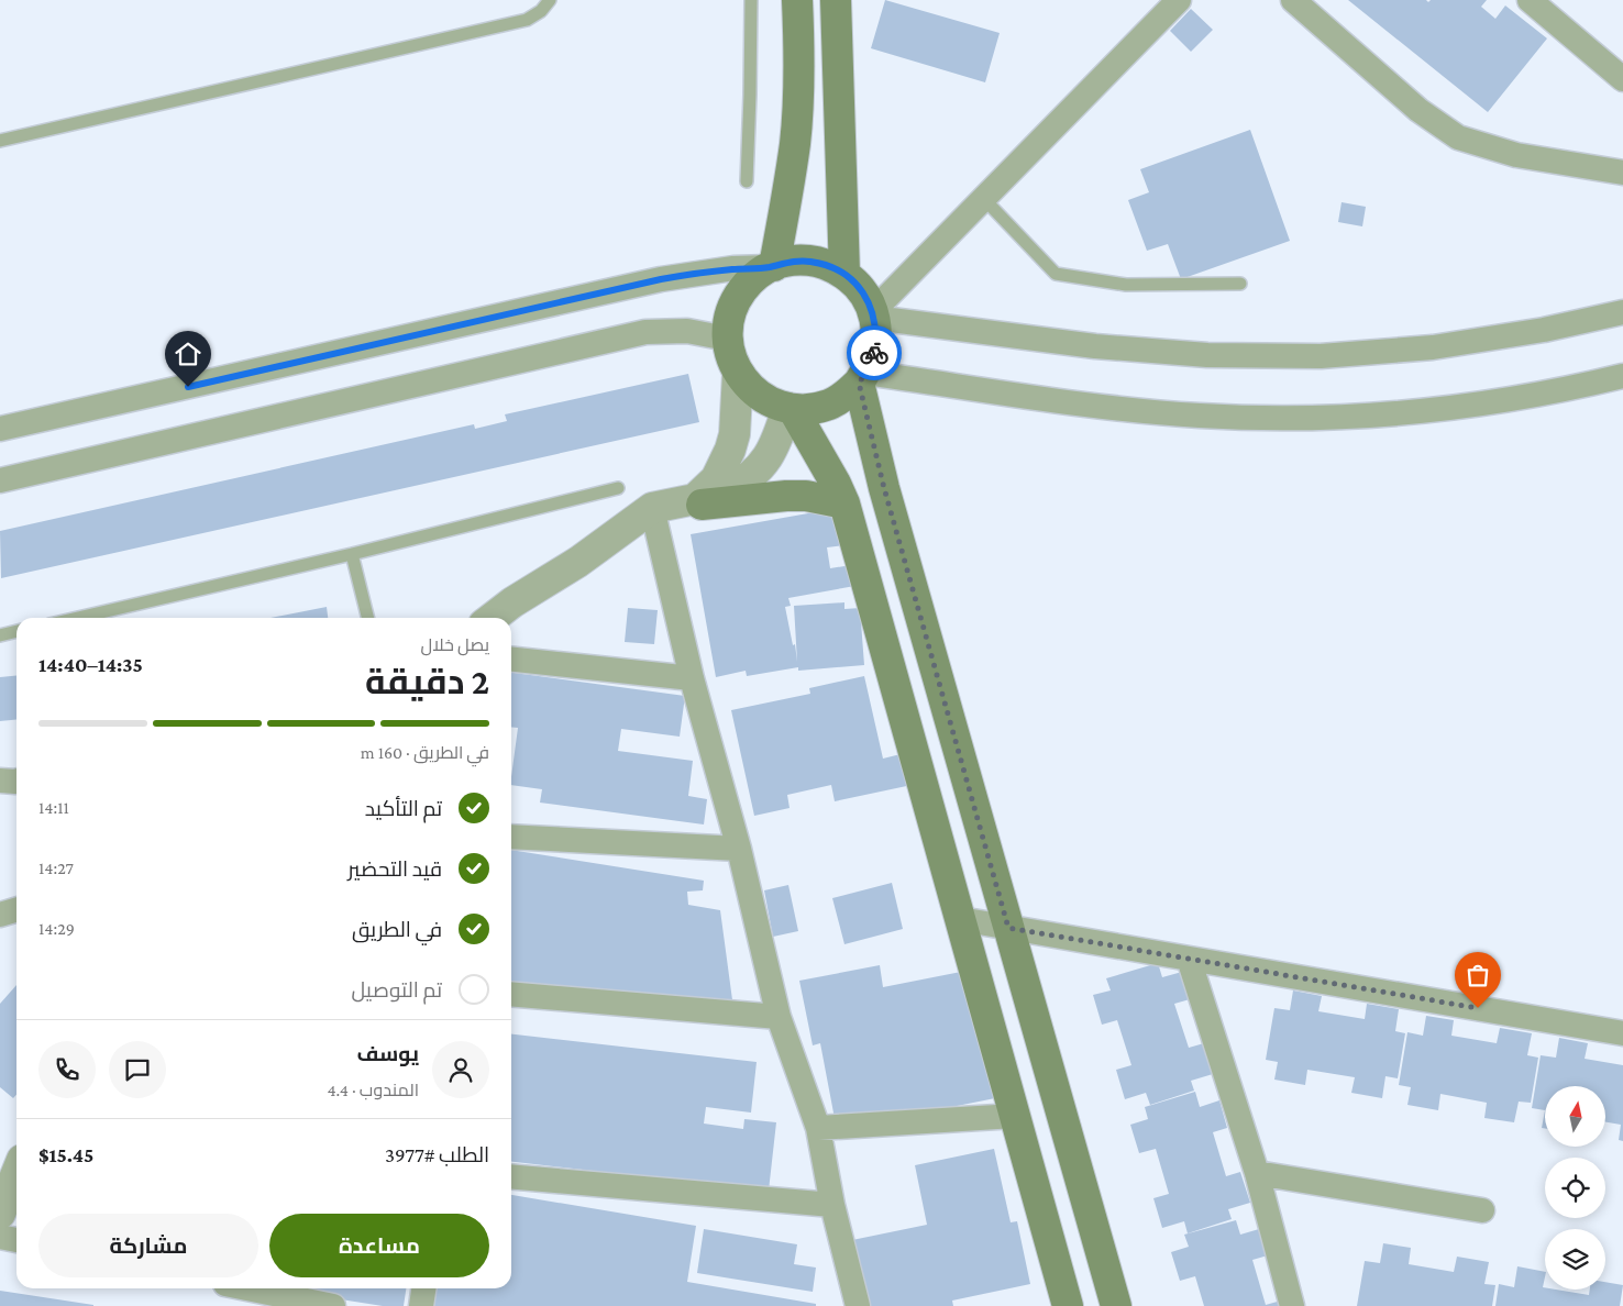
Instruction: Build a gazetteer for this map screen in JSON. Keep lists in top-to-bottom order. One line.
{"north":"top","page":{"heading":["2 دقيقة","يصل خلال","14:35–14:40"],"panel":["يوسف","المندوب · 4.4","الطلب #3977","$15.45"],"bar":"في الطريق · 160 m","list":[["تم التأكيد","14:11"],["قيد التحضير","14:27"],["في الطريق","14:29"],"تم التوصيل"],"buttons":["مساعدة","مشاركة"]}}
